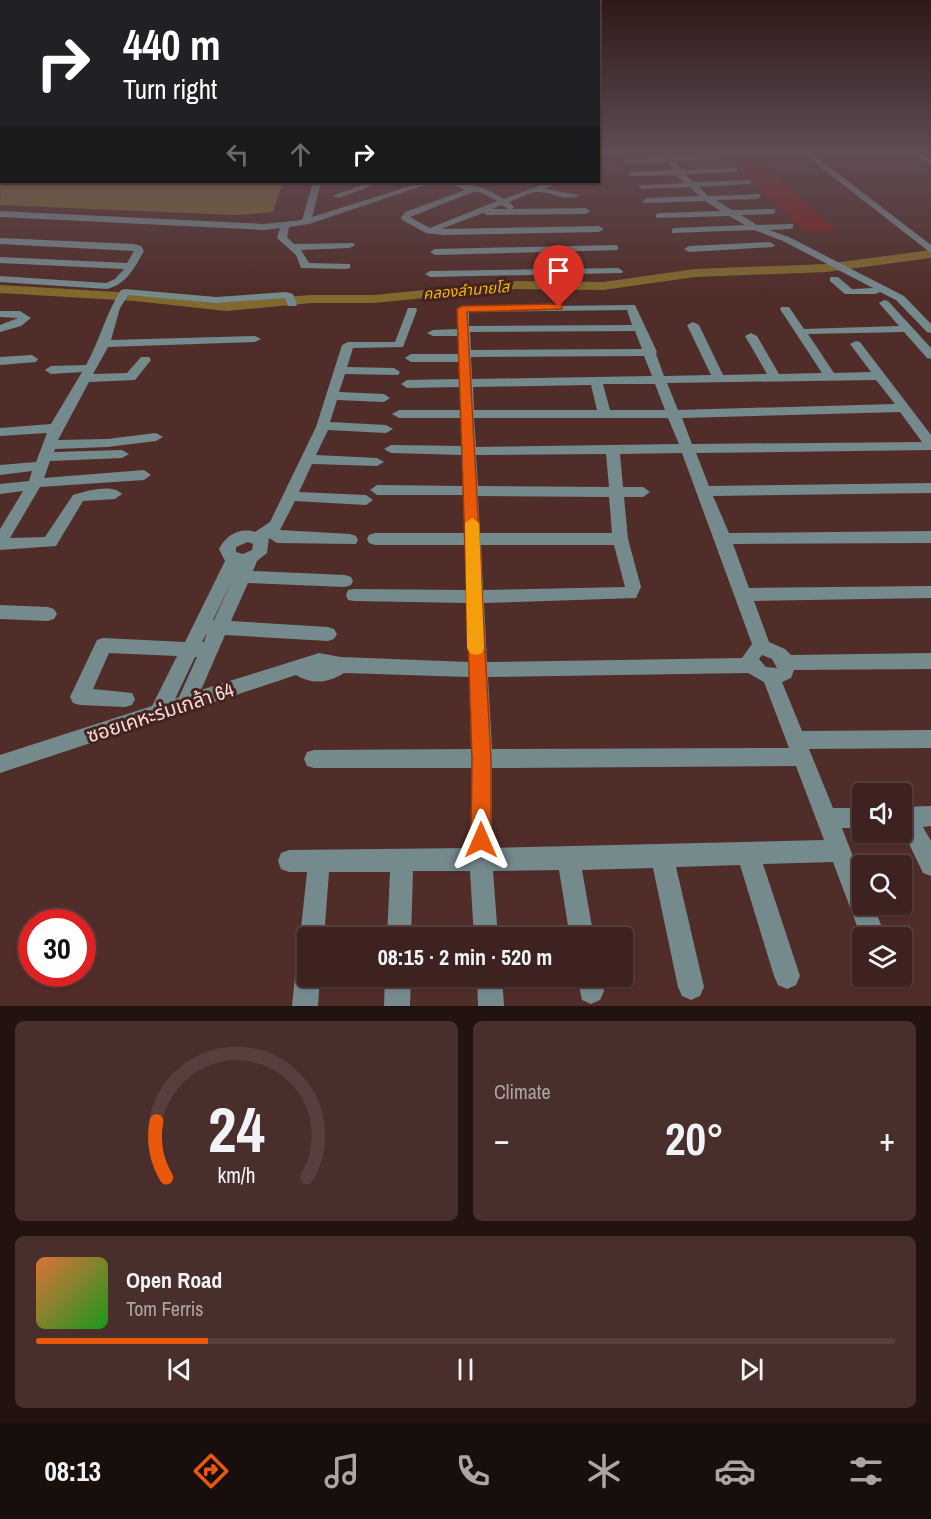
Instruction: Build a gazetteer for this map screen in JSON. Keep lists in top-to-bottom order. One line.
{"streets":{"street":["ซอยเคหะร่มเกล้า 64"]},"water":["คลองลำนายโส"],"page":{"turn":["440 m","Turn right"],"limit":"30","trip":"08:15 · 2 min · 520 m","tile":"Climate","heat":["−","20°","+"],"song":["Open Road","Tom Ferris"],"tabs":"08:13","gauge":["24","km/h"]}}
